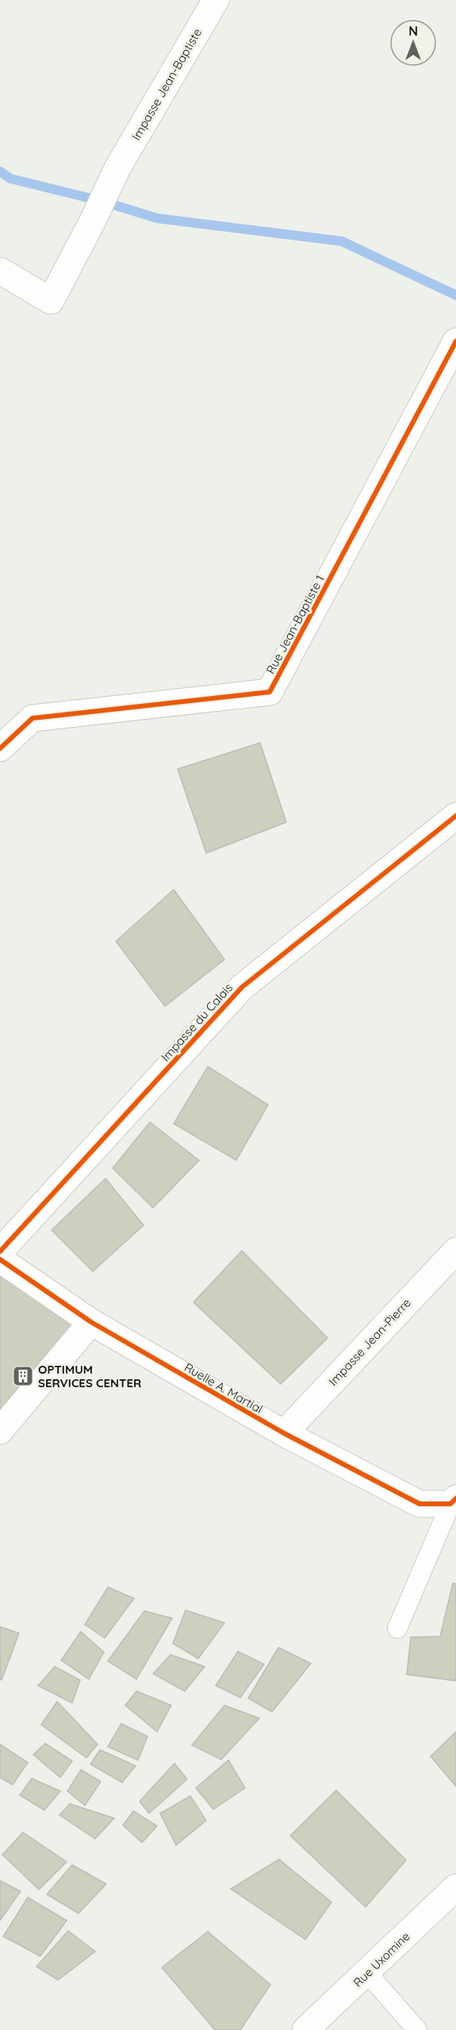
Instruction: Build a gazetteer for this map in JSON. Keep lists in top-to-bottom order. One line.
{"streets":{"street":["Impasse Jean-Baptiste","Rue Jean-Baptiste 1","Impasse du Calais","Impasse Jean-Pierre","Ruelle A. Martial","Rue Uxomine"]},"crossings":[["Impasse Jean-Pierre","Ruelle A. Martial"]],"places":{"building":["OPTIMUM SERVICES CENTER"]},"north":"top"}
